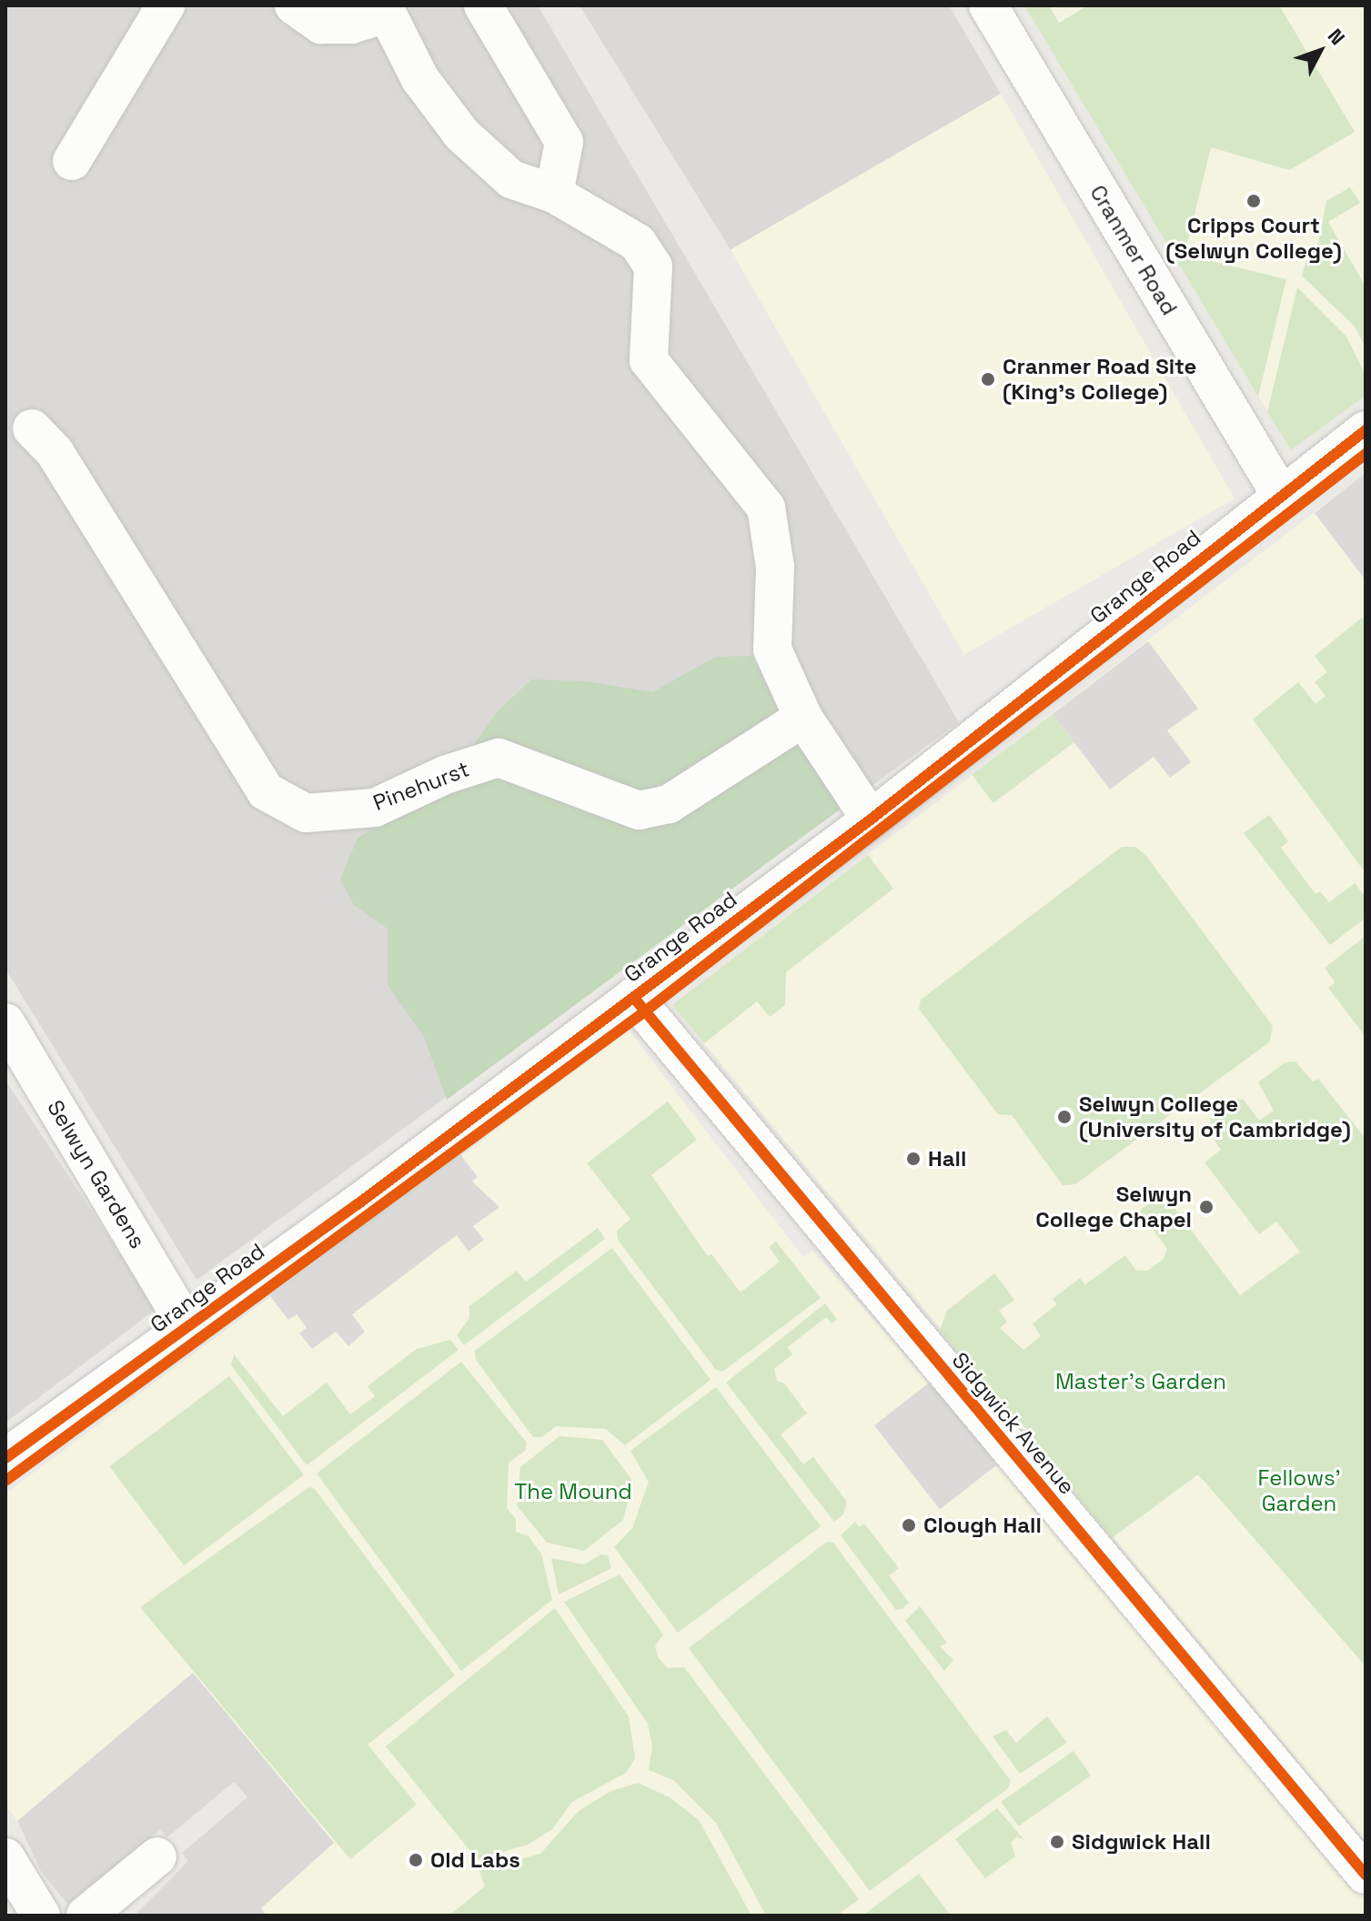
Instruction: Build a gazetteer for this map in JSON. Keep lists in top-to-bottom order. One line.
{"streets":{"street":["Cranmer Road","Grange Road","Pinehurst","Selwyn Gardens","Sidgwick Avenue"]},"crossings":[["Cranmer Road","Grange Road"],["Grange Road","Selwyn Gardens"],["Grange Road","Sidgwick Avenue"]],"parks":["Master's Garden","Fellows' Garden","The Mound"],"places":["Cripps Court (Selwyn College)","Cranmer Road Site (King's College)","Selwyn College (University of Cambridge)","Hall","Selwyn College Chapel","Clough Hall","Sidgwick Hall","Old Labs"],"north":"top right"}
